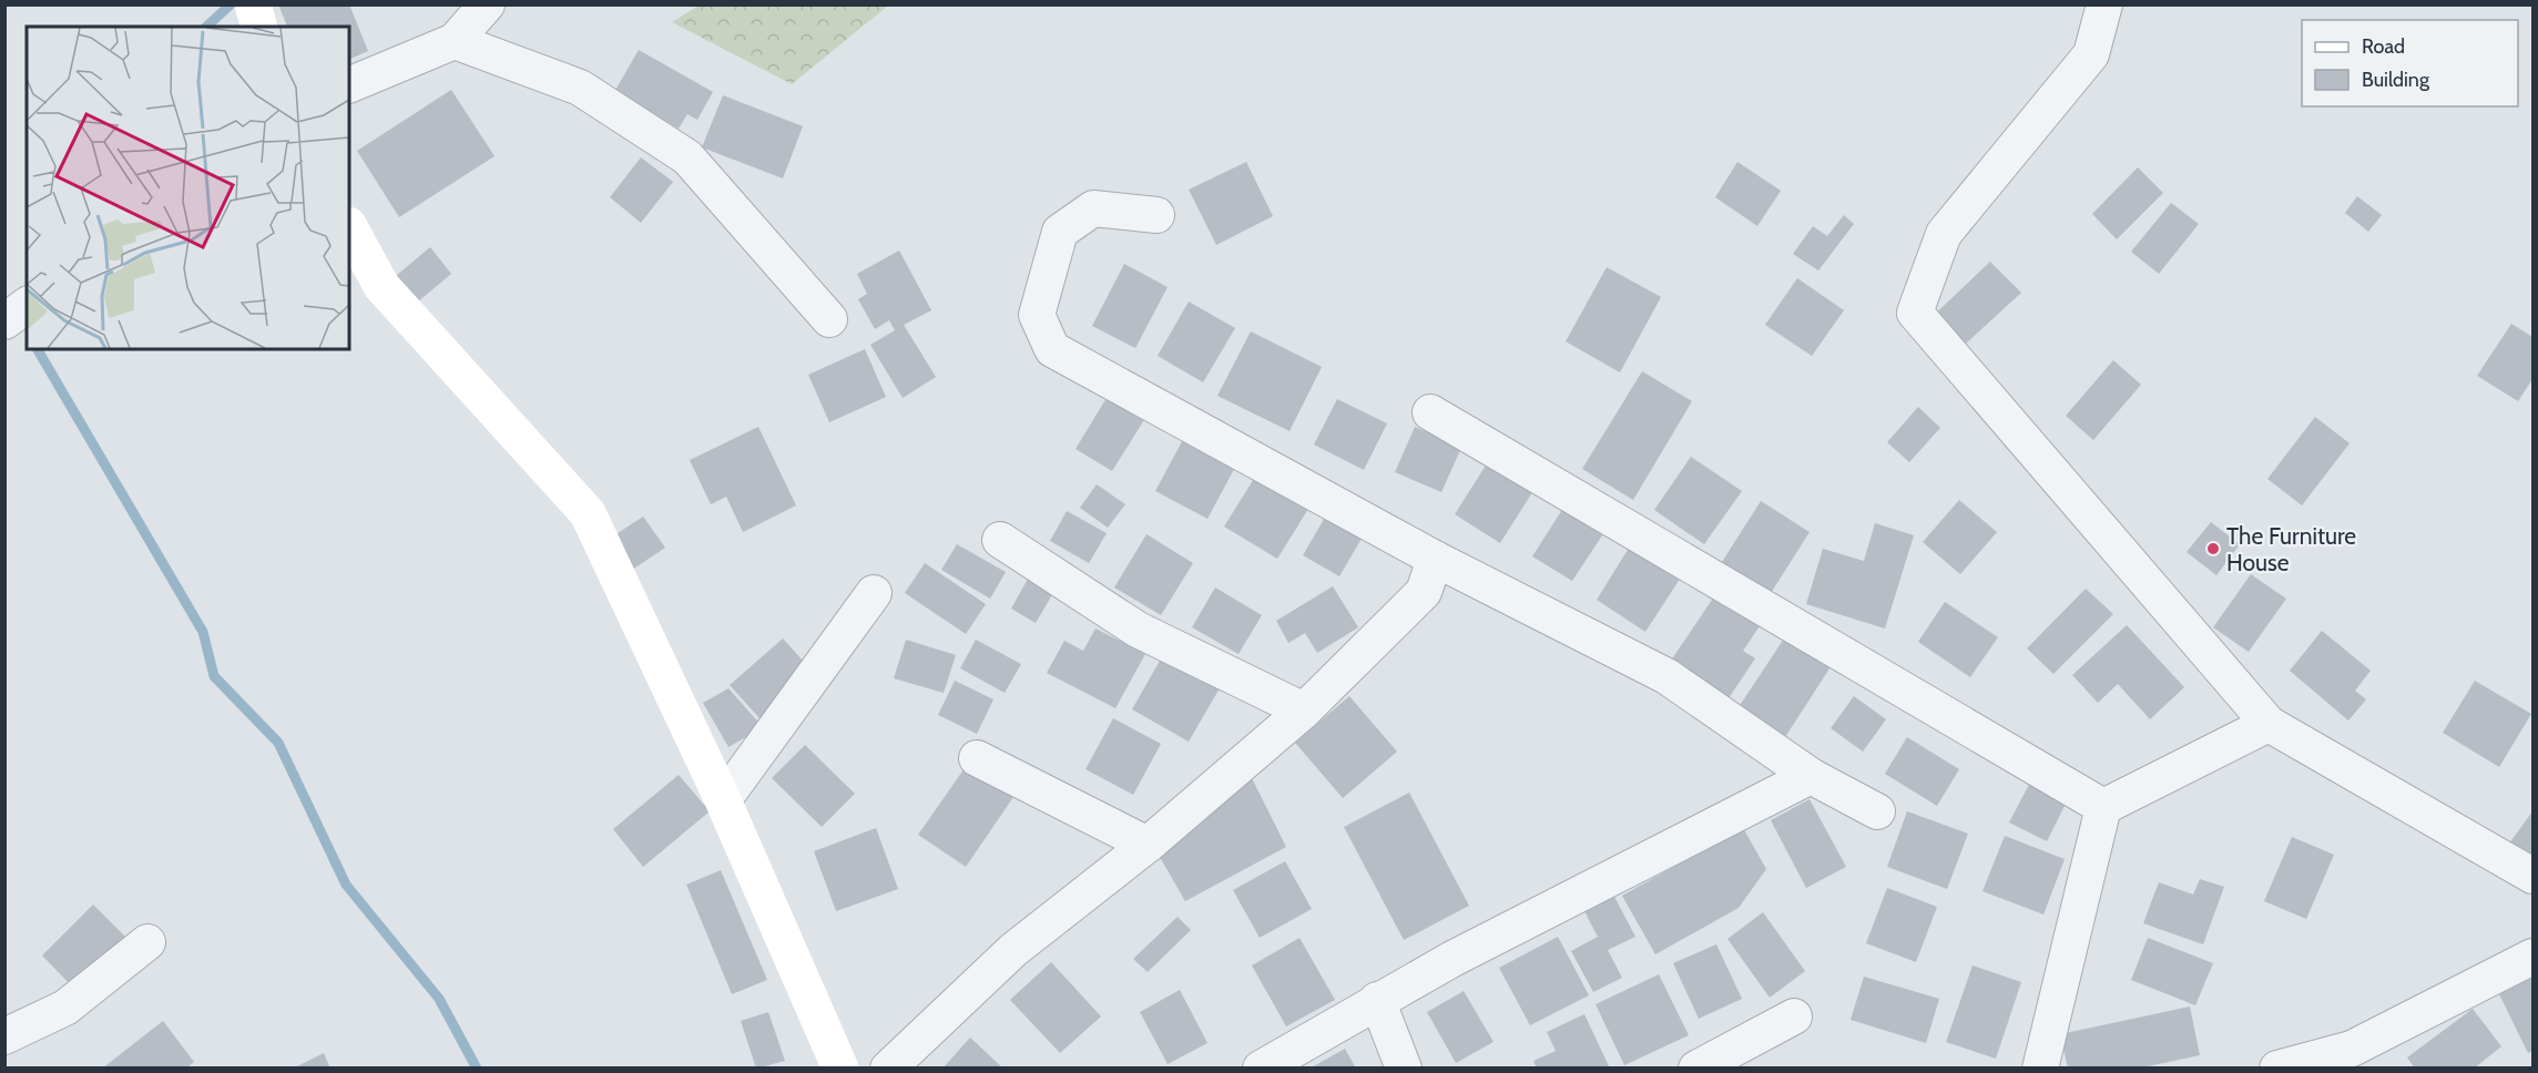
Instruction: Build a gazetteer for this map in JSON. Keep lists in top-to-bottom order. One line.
{"places":["The Furniture House"],"legend":["Road","Building"]}
